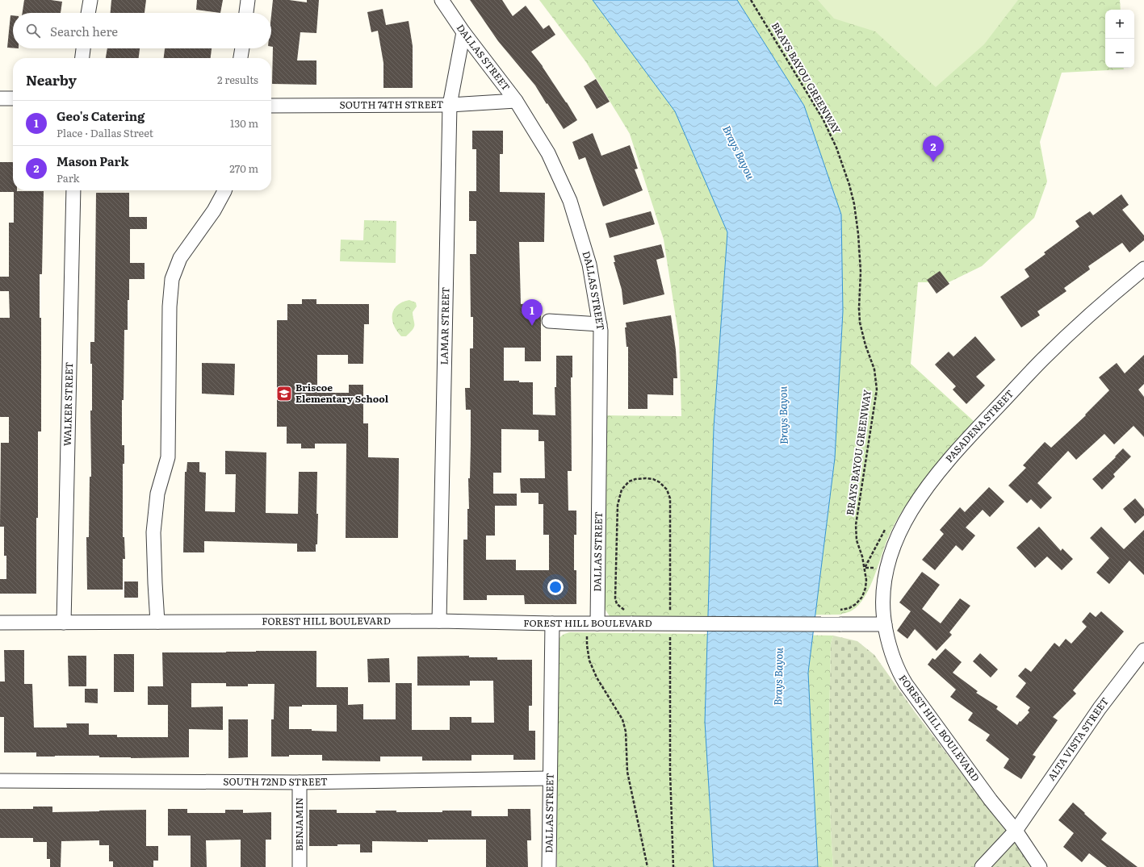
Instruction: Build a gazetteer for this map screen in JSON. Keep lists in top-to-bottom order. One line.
{"streets":{"street":["DALLAS STREET","SOUTH 74TH STREET","LAMAR STREET","WALKER STREET","PASADENA STREET","FOREST HILL BOULEVARD","ALTA VISTA STREET","SOUTH 72ND STREET","BENJAMIN"],"path":["BRAYS BAYOU GREENWAY"]},"crossings":[["DALLAS STREET","SOUTH 74TH STREET"],["DALLAS STREET","LAMAR STREET"],["DALLAS STREET","FOREST HILL BOULEVARD"],["DALLAS STREET","SOUTH 72ND STREET"],["SOUTH 74TH STREET","LAMAR STREET"],["LAMAR STREET","FOREST HILL BOULEVARD"],["WALKER STREET","FOREST HILL BOULEVARD"],["PASADENA STREET","FOREST HILL BOULEVARD"],["FOREST HILL BOULEVARD","ALTA VISTA STREET"],["SOUTH 72ND STREET","BENJAMIN"]],"water":["Brays Bayou"],"places":{"school or university":["Briscoe Elementary School"]},"page":{"map_buttons":["+","−"],"search":"Search here","heading":["Nearby","2 results"],"list":[{"mark":"1","name":"Geo's Catering","note":"Place · Dallas Street","value":"130 m"},{"mark":"2","name":"Mason Park","note":"Park","value":"270 m"}],"pins":["2","1"]}}
